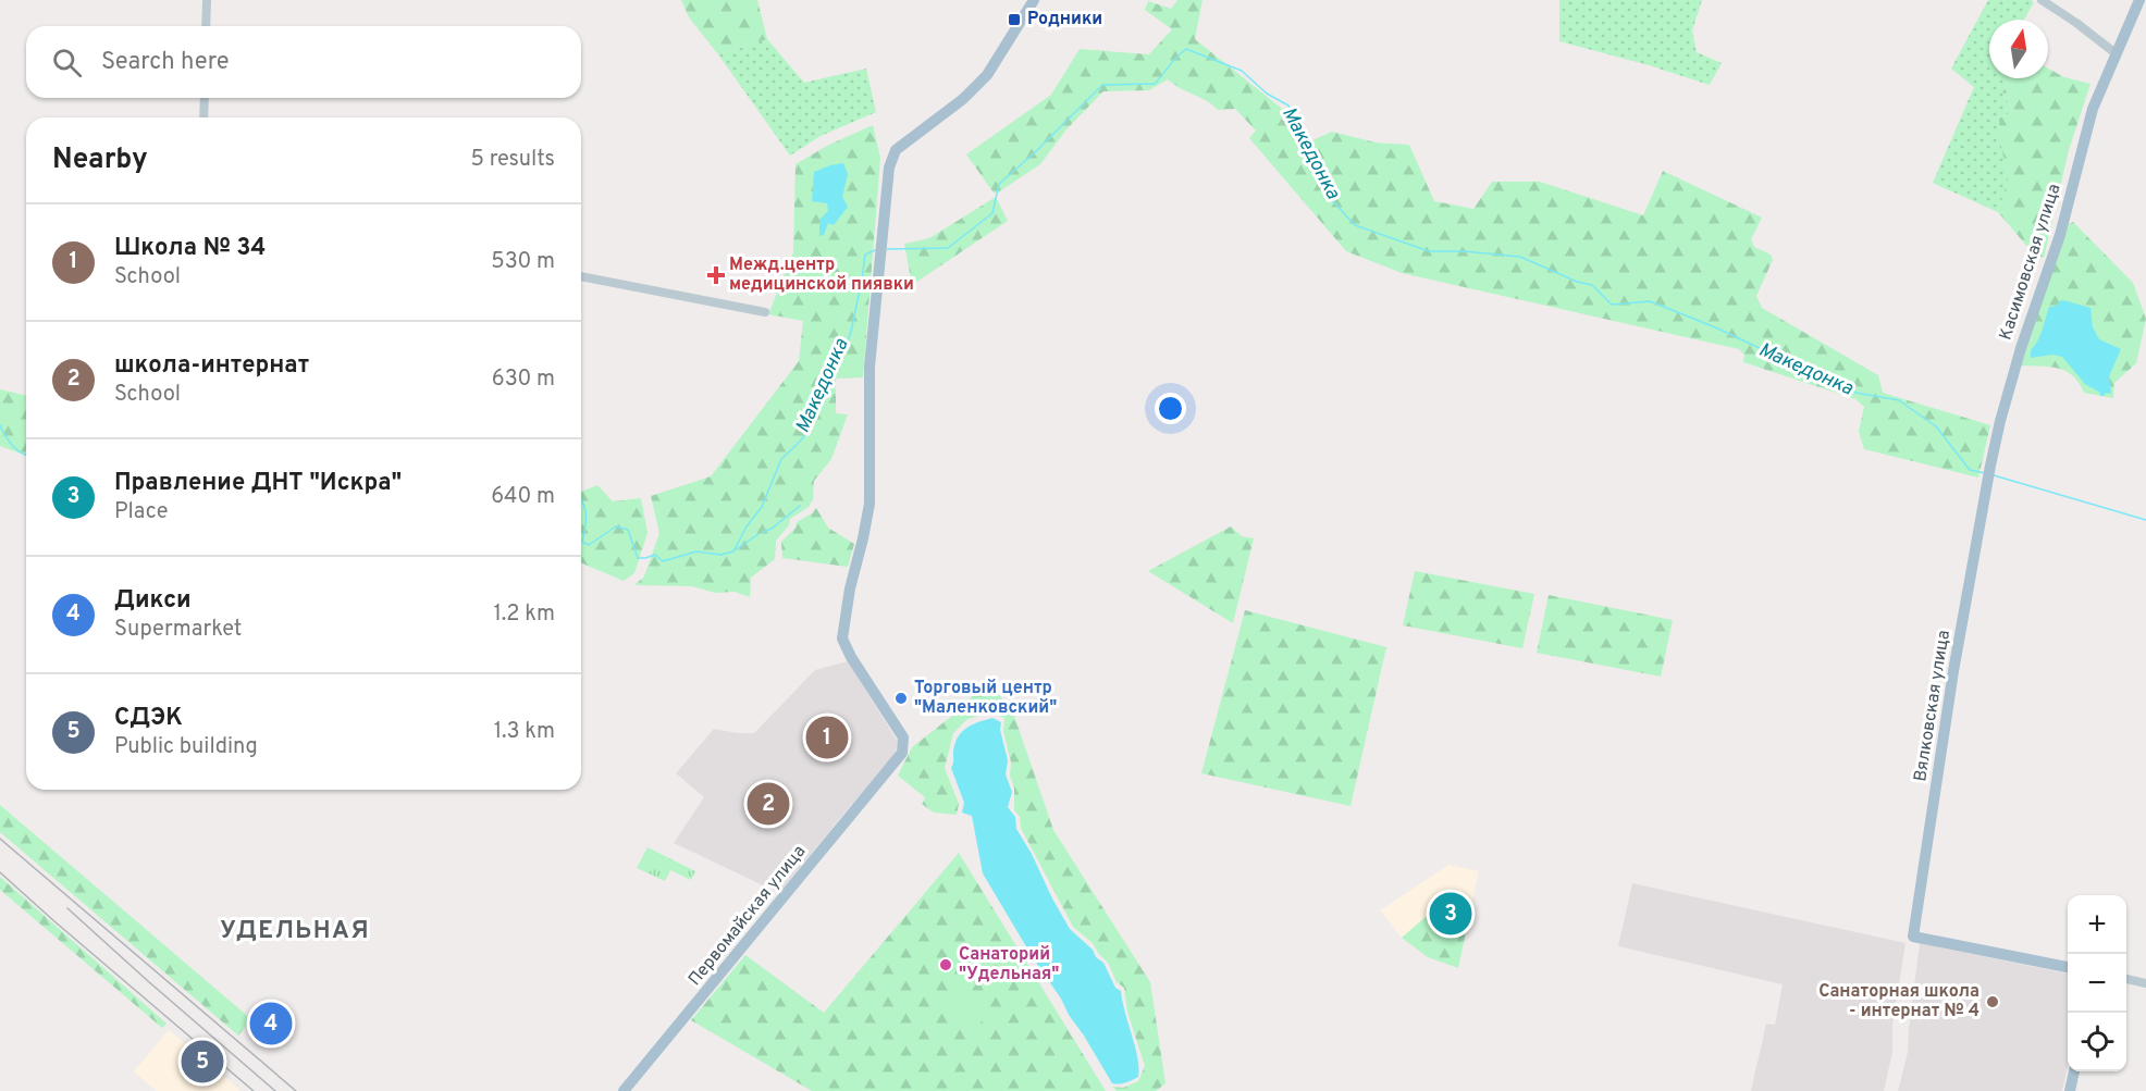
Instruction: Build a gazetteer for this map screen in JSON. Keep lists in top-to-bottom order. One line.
{"streets":{"main road":["Касимовская улица","Вялковская улица","Первомайская улица"]},"crossings":[["Касимовская улица","Вялковская улица"]],"districts":["УДЕЛЬНАЯ"],"water":["Македонка"],"places":{"transit":["Родники"],"health":["Межд.центр медицинской пиявки"],"other":["Торговый центр \"Маленковский\"","Санаторий \"Удельная\"","Санаторная школа - интернат № 4"]},"north":"top","page":{"search":"Search here","heading":["Nearby","5 results"],"list":[{"mark":"1","name":"Школа № 34","note":"School","value":"530 m"},{"mark":"2","name":"школа-интернат","note":"School","value":"630 m"},{"mark":"3","name":"Правление ДНТ \"Искра\"","note":"Place","value":"640 m"},{"mark":"4","name":"Дикси","note":"Supermarket","value":"1.2 km"},{"mark":"5","name":"СДЭК","note":"Public building","value":"1.3 km"}],"pins":["1","2","3","4","5"],"map_buttons":["+","−"]}}
